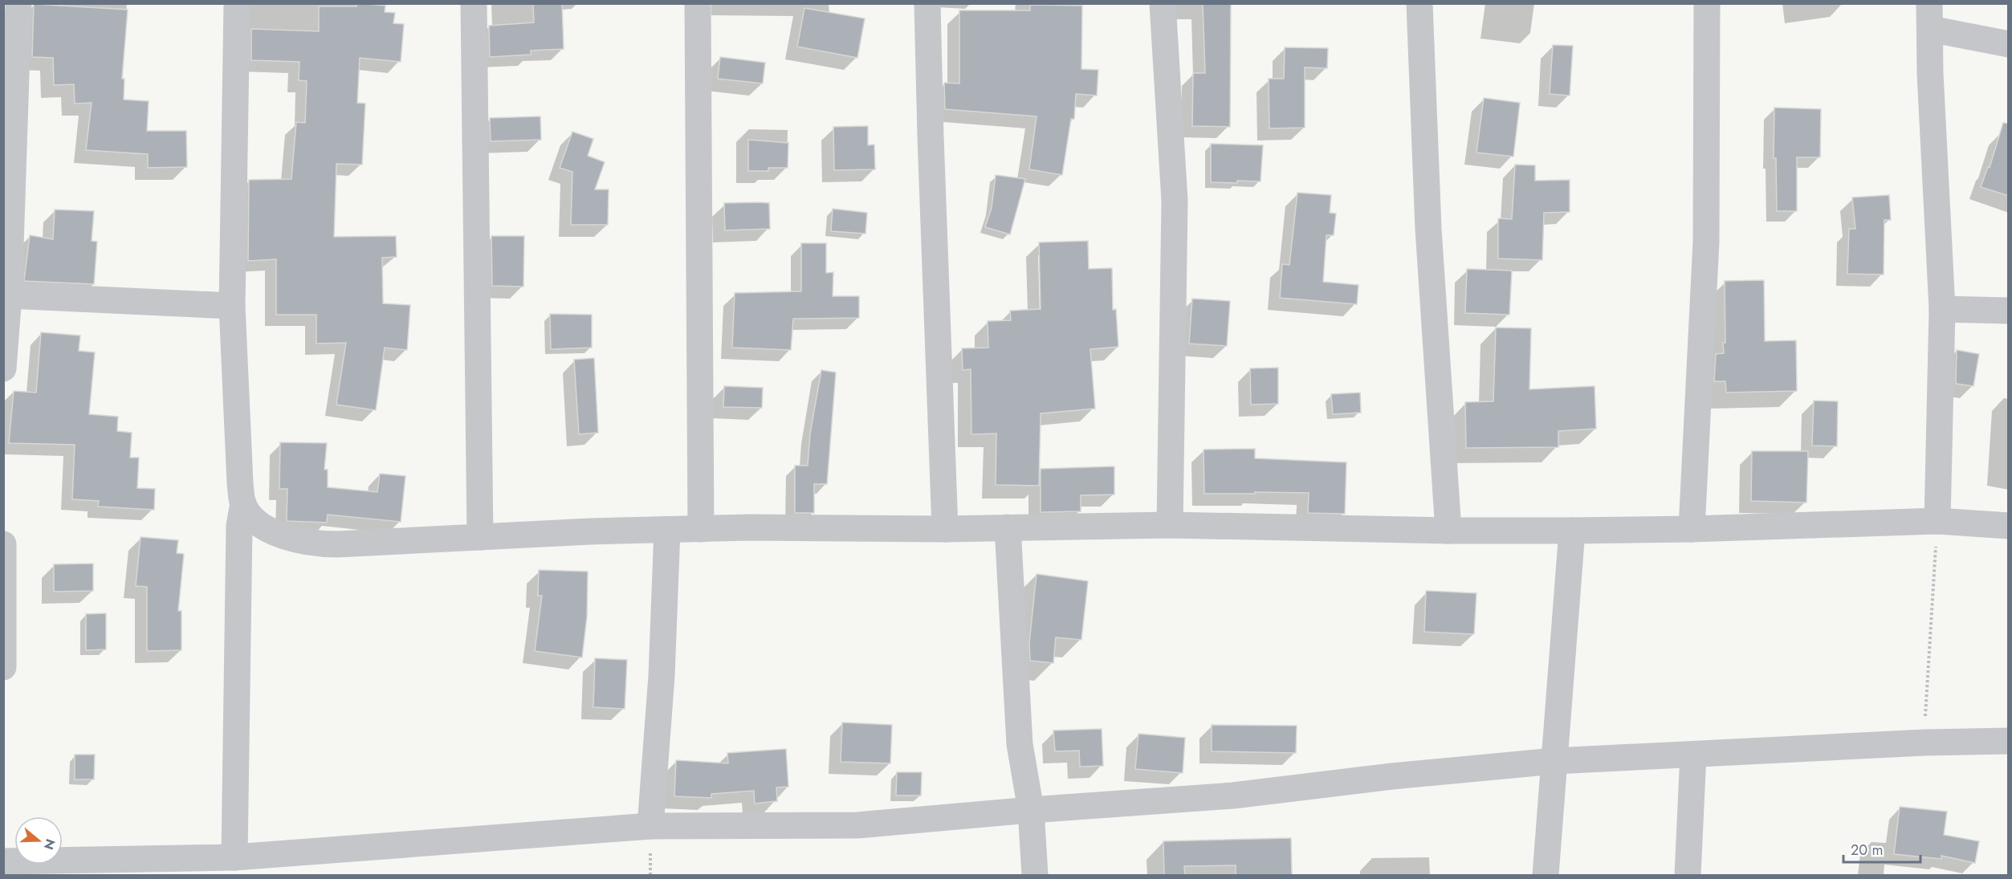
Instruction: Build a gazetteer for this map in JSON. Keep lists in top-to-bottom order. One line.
{"scale_bar":"20 m","north":"right"}
